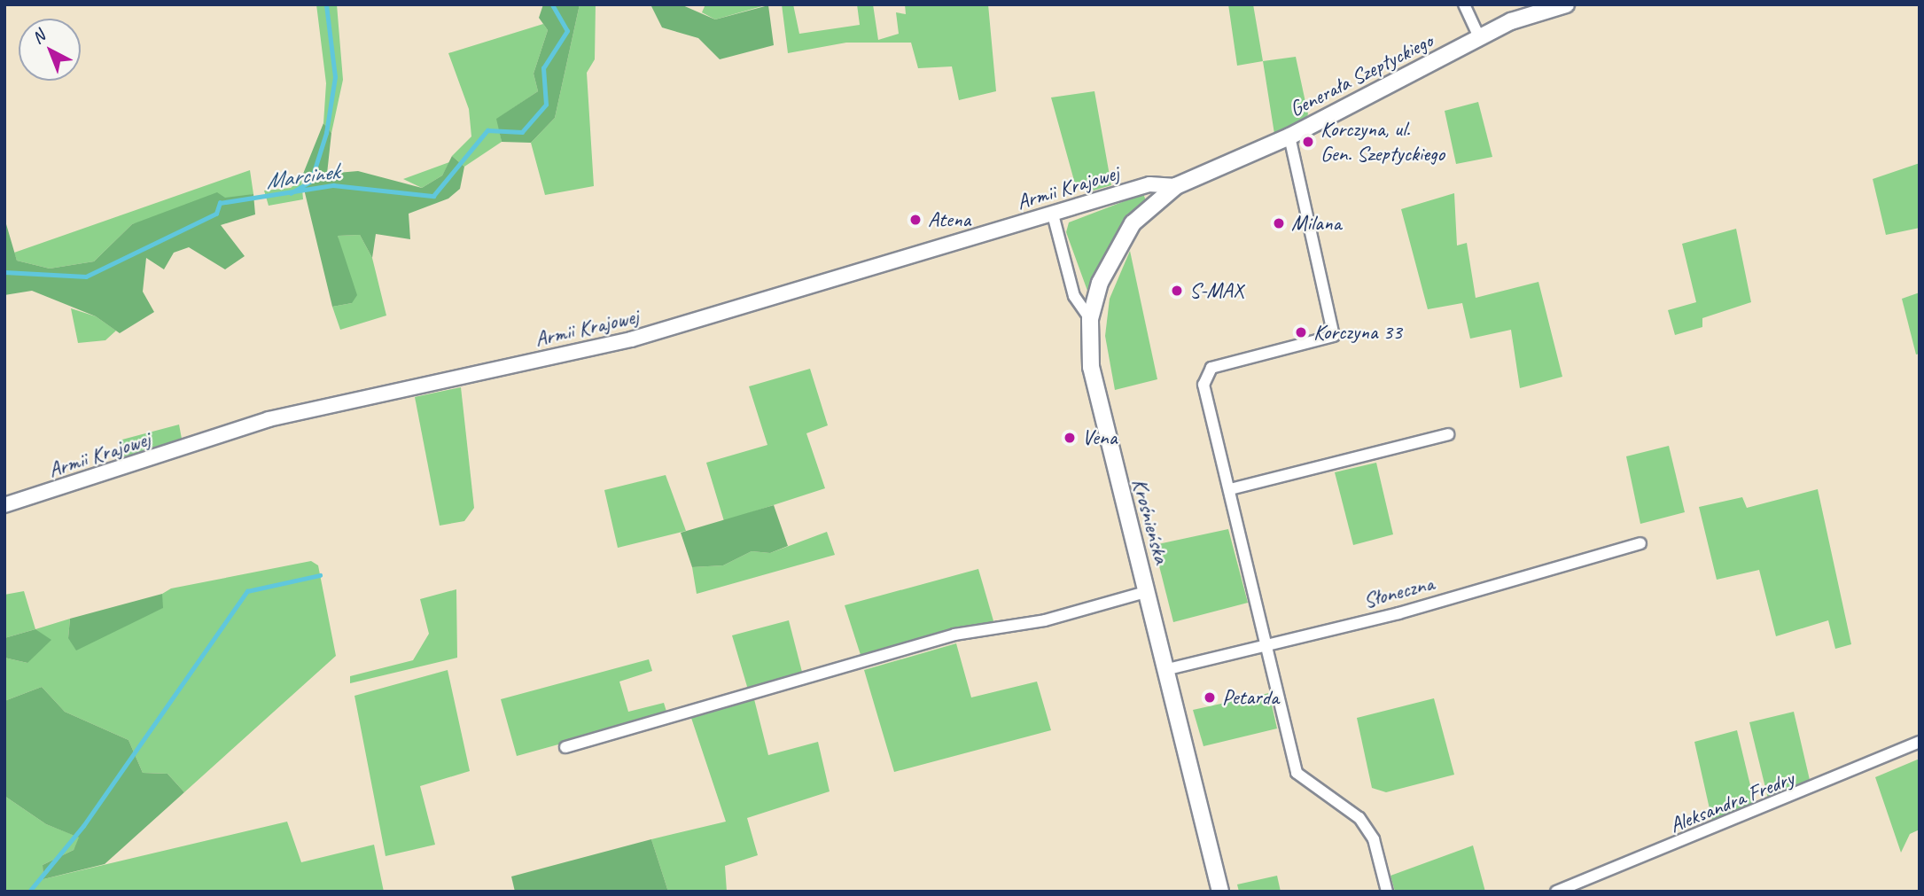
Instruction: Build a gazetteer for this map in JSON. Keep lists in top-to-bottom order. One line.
{"streets":{"main road":["Generała Szeptyckiego","Krośnieńska"],"street":["Armii Krajowej","Słoneczna","Aleksandra Fredry"]},"crossings":[["Generała Szeptyckiego","Armii Krajowej"],["Generała Szeptyckiego","Krośnieńska"],["Armii Krajowej","Krośnieńska"],["Krośnieńska","Słoneczna"]],"water":["Marcinek"],"places":["Korczyna, ul. Gen. Szeptyckiego","Atena","Milana","S-MAX","Korczyna 33","Vena","Petarda"],"north":"top left"}
